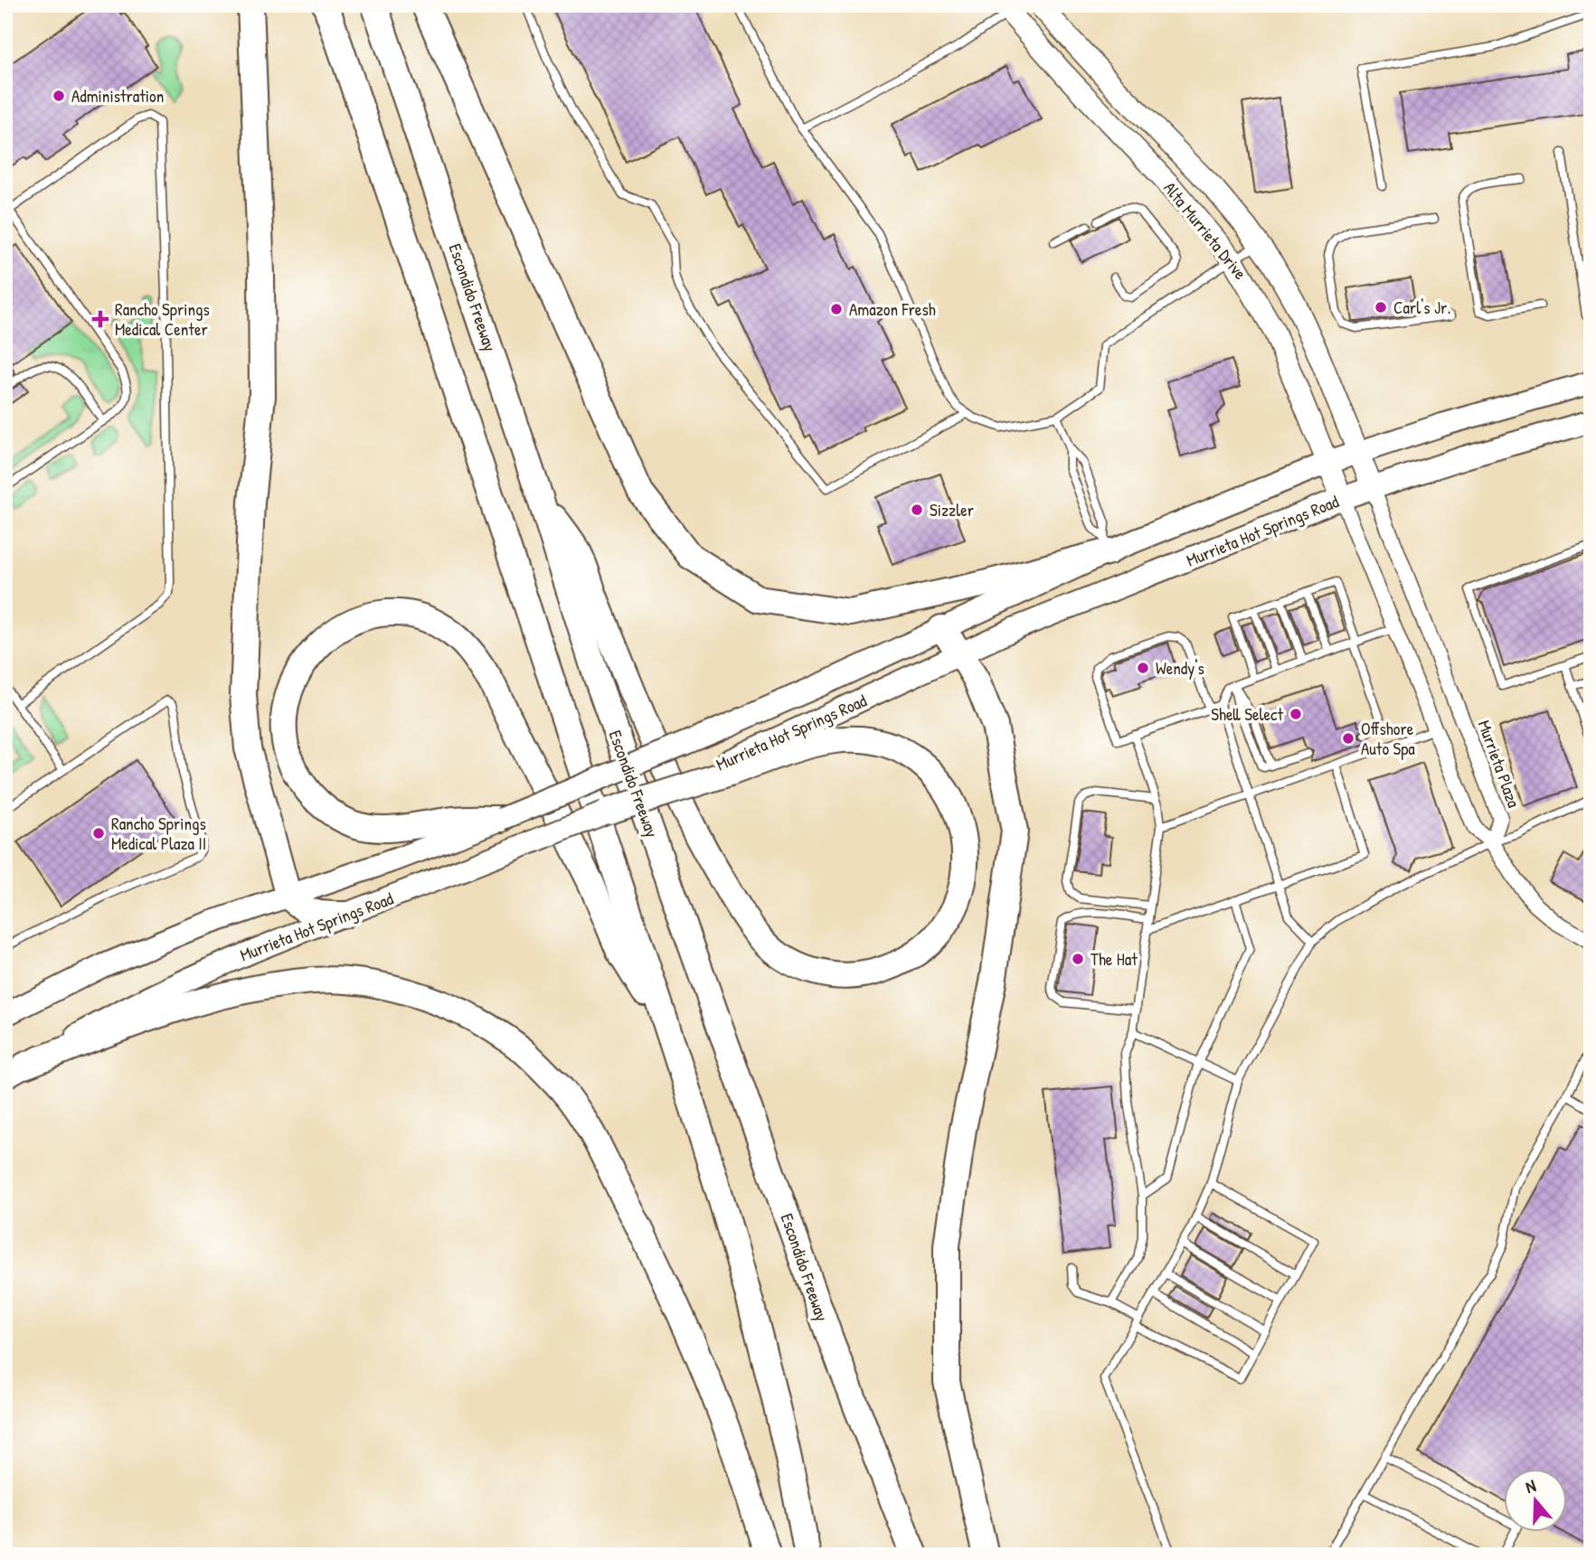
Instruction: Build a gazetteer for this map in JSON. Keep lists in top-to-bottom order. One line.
{"streets":{"highway":["Escondido Freeway"],"main road":["Murrieta Hot Springs Road"],"street":["Alta Murrieta Drive","Murrieta Plaza"]},"crossings":[["Alta Murrieta Drive","Murrieta Hot Springs Road"],["Alta Murrieta Drive","Murrieta Plaza"],["Murrieta Hot Springs Road","Murrieta Plaza"]],"places":{"other":["Administration","Carl's Jr.","Amazon Fresh","Sizzler","Wendy's","Shell Select","Offshore Auto Spa","Rancho Springs Medical Plaza II","The Hat"],"health":["Rancho Springs Medical Center"]},"north":"top"}
